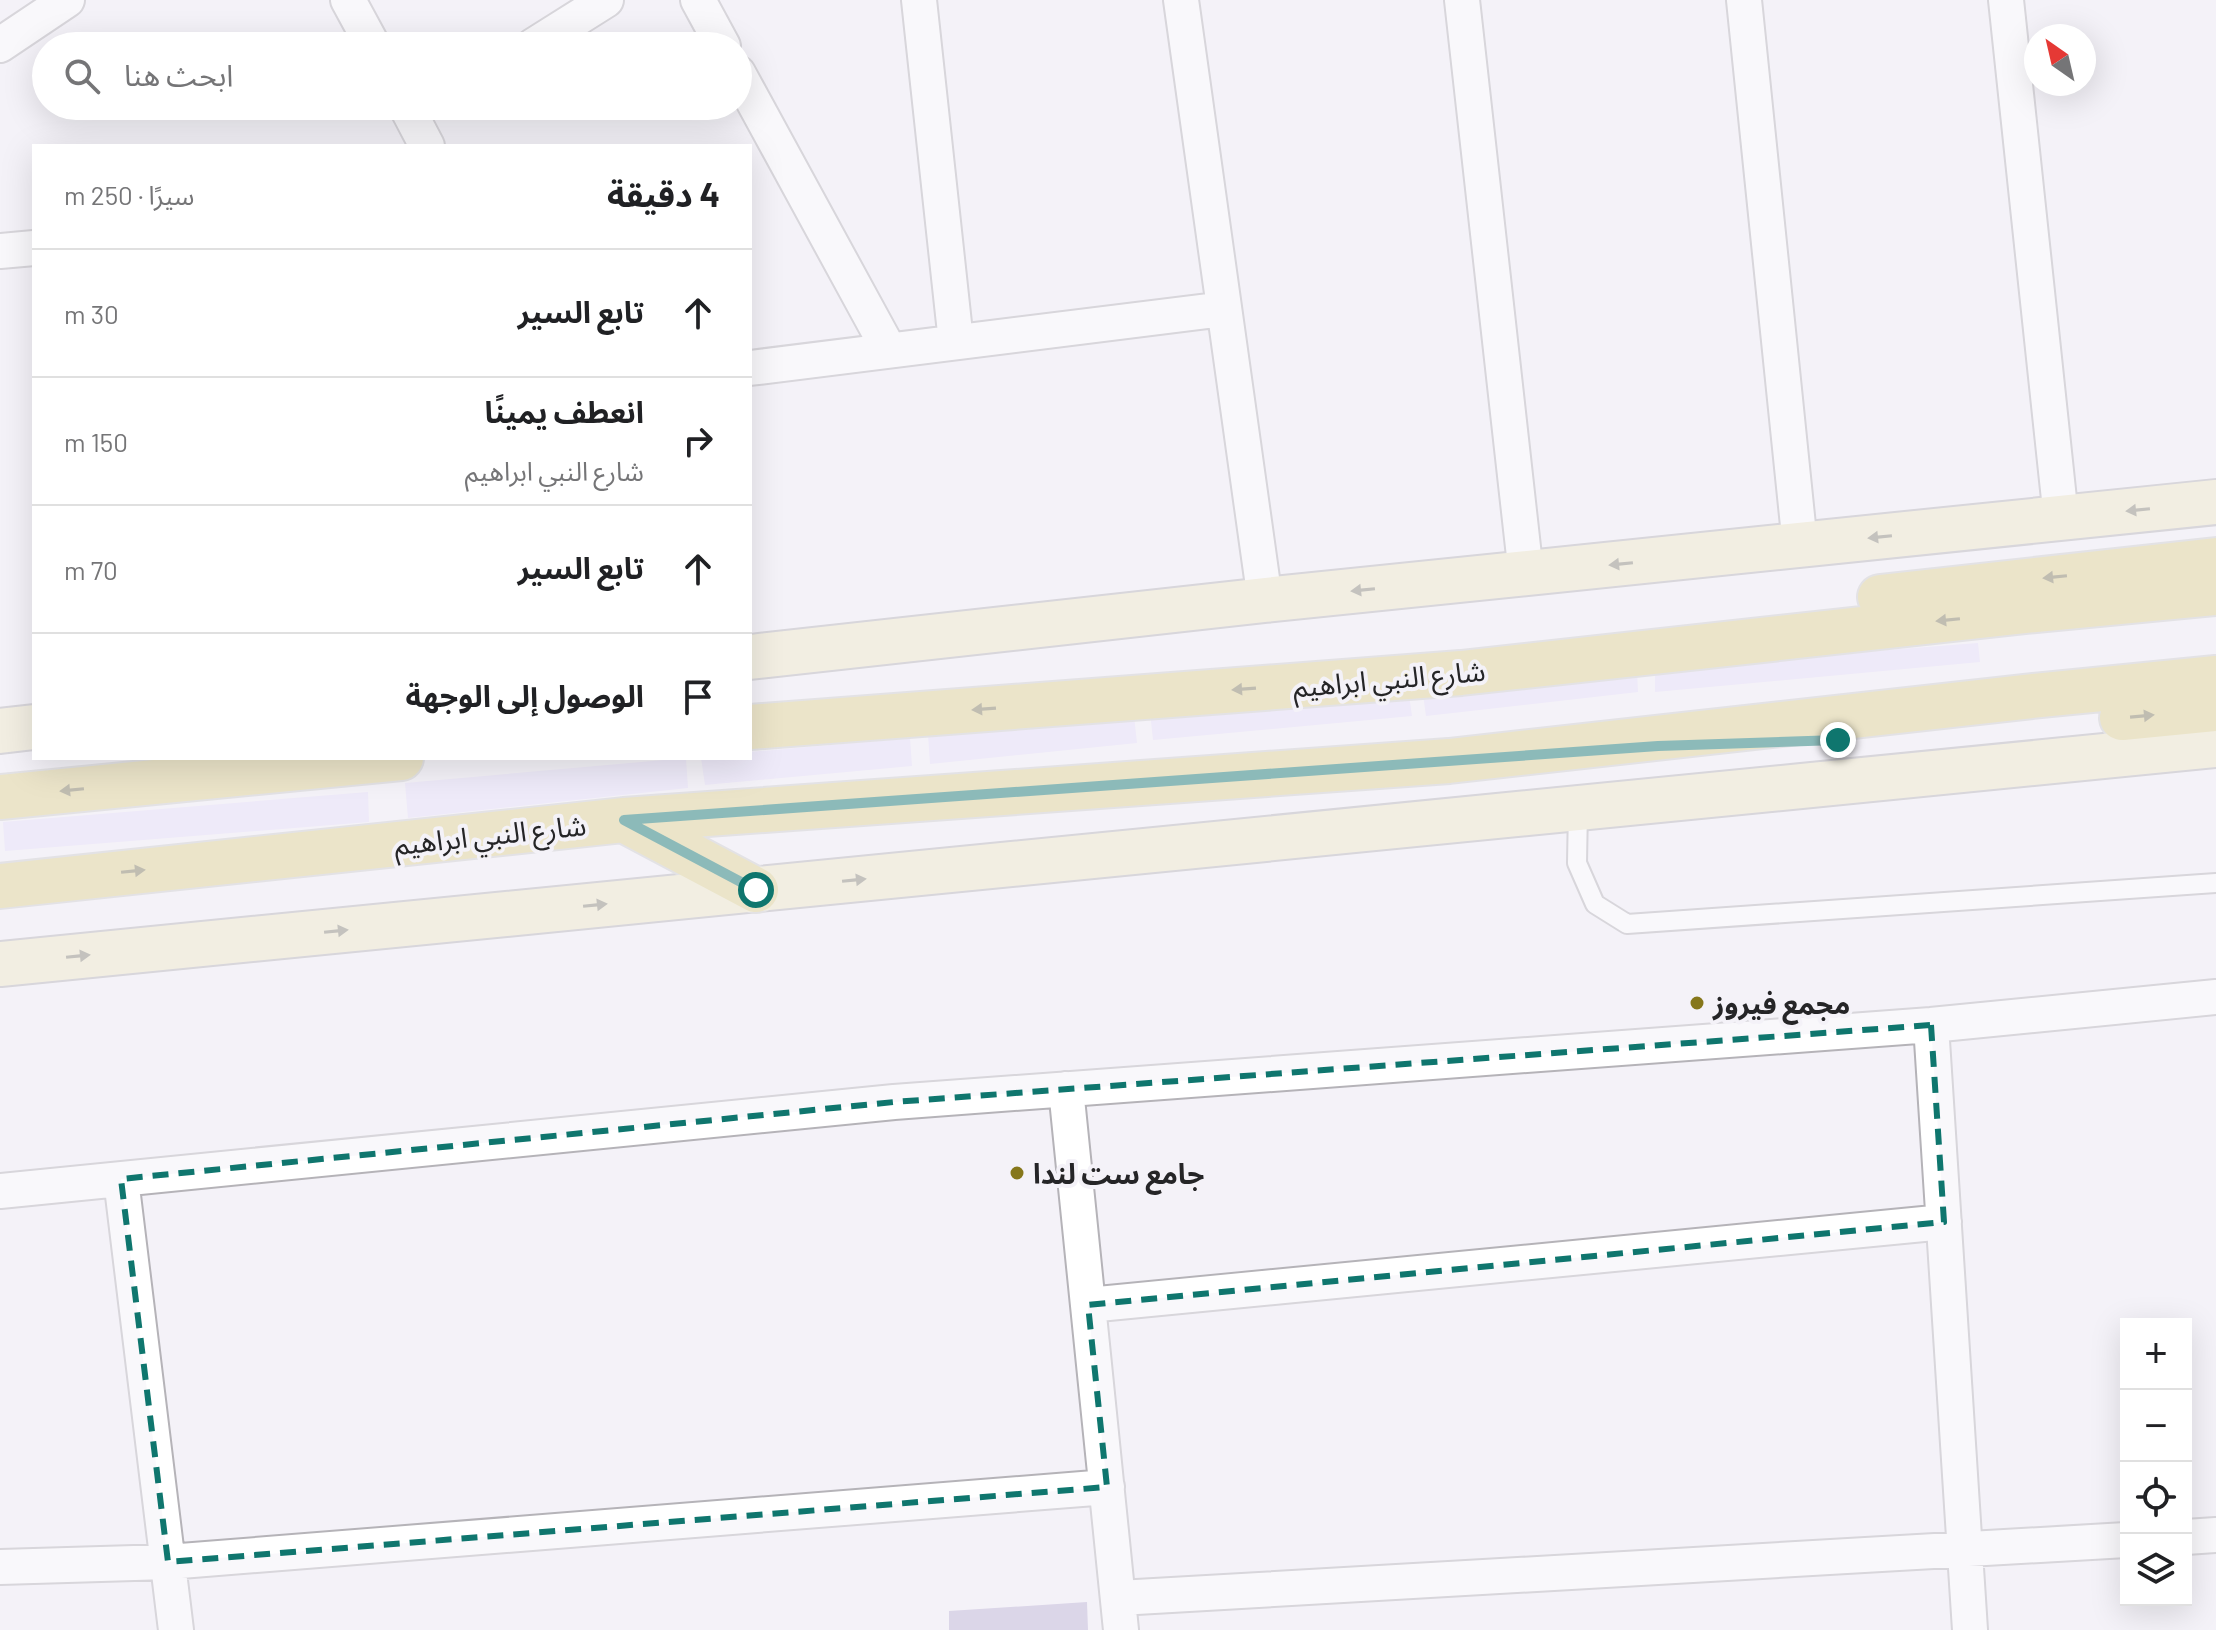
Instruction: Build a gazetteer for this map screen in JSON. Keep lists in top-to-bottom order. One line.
{"streets":{"main road":["شارع النبي ابراهيم"]},"places":["مجمع فيروز","جامع ست لندا"],"north":"top left","page":{"search":"ابحث هنا","heading":["4 دقيقة","سيرًا · 250 m"],"list":[["تابع السير","30 m"],["انعطف يمينًا","شارع النبي ابراهيم","150 m"],["تابع السير","70 m"],"الوصول إلى الوجهة"],"map_buttons":["+","−"]}}
